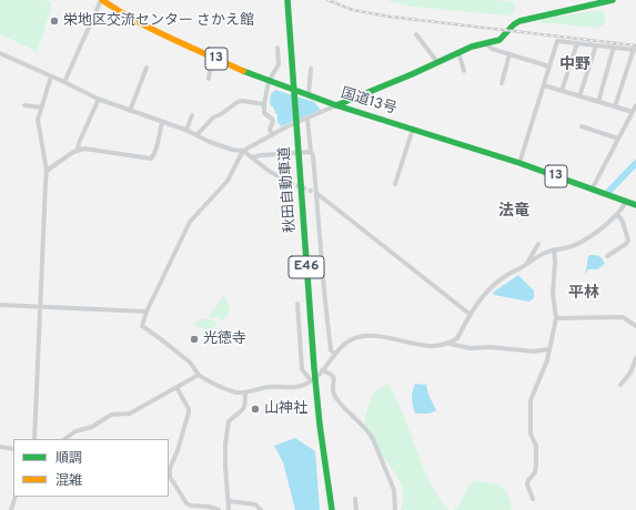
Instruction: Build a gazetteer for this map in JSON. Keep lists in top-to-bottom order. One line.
{"streets":{"main road":["13","国道13号","秋田自動車道","E46"]},"districts":["中野","法竜","平林"],"places":["栄地区交流センター さかえ館","光徳寺","山神社"],"legend":["順調","混雑"]}
